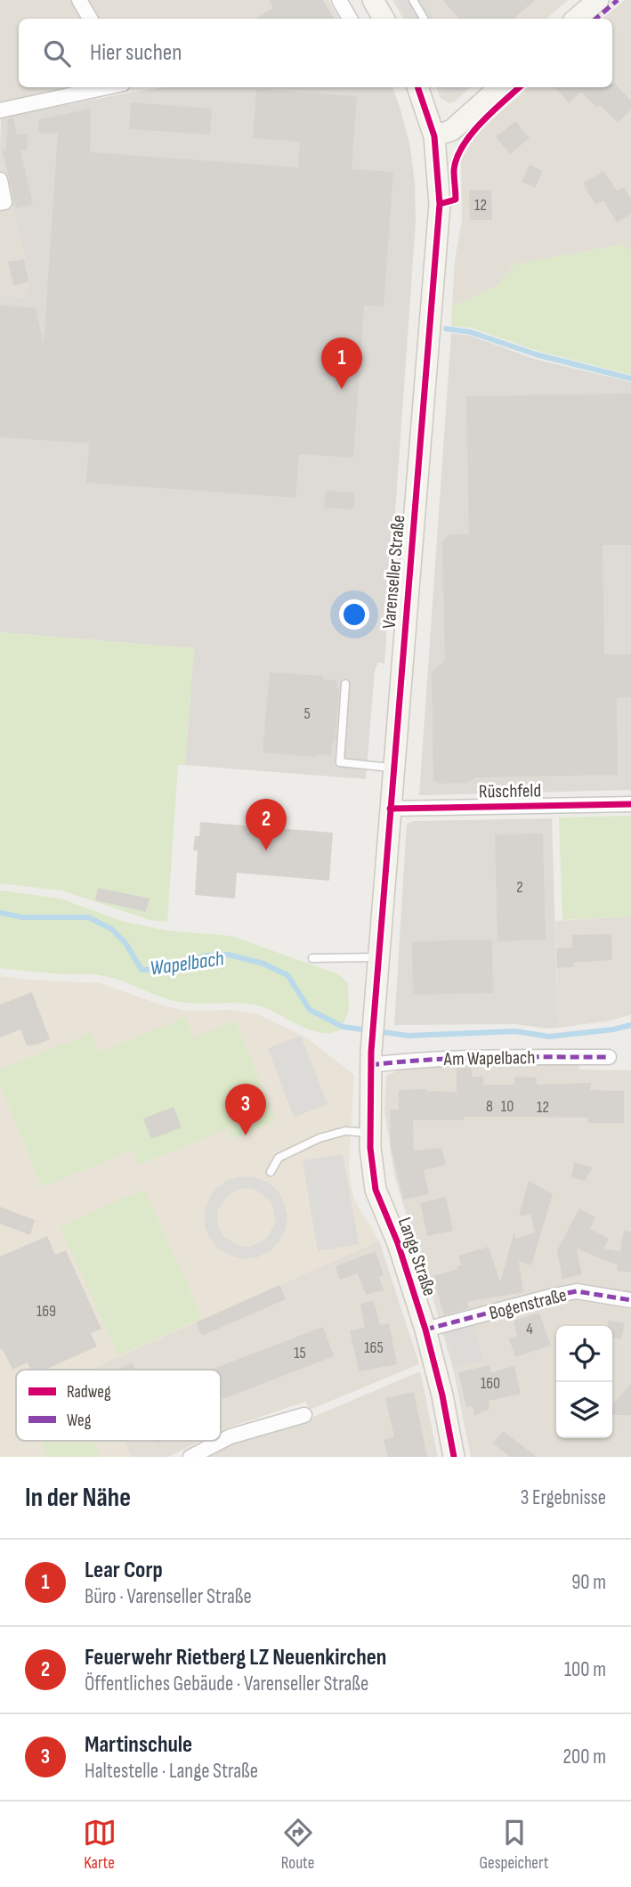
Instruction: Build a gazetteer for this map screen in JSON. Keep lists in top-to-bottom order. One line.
{"streets":{"main road":["Varenseller Straße","Lange Straße"],"street":["Rüschfeld","Am Wapelbach","Bogenstraße"]},"crossings":[["Varenseller Straße","Rüschfeld"],["Varenseller Straße","Am Wapelbach"],["Varenseller Straße","Lange Straße"],["Am Wapelbach","Lange Straße"],["Lange Straße","Bogenstraße"]],"water":["Wapelbach"],"house_numbers":["12","5","2","8","10","12","169","4","165","15","160"],"legend":["Radweg","Weg"],"page":{"search":"Hier suchen","pins":["1","2","3"],"heading":["In der Nähe","3 Ergebnisse"],"list":[{"mark":"1","name":"Lear Corp","note":"Büro · Varenseller Straße","value":"90 m"},{"mark":"2","name":"Feuerwehr Rietberg LZ Neuenkirchen","note":"Öffentliches Gebäude · Varenseller Straße","value":"100 m"},{"mark":"3","name":"Martinschule","note":"Haltestelle · Lange Straße","value":"200 m"}],"nav":["Karte","Route","Gespeichert"]}}
